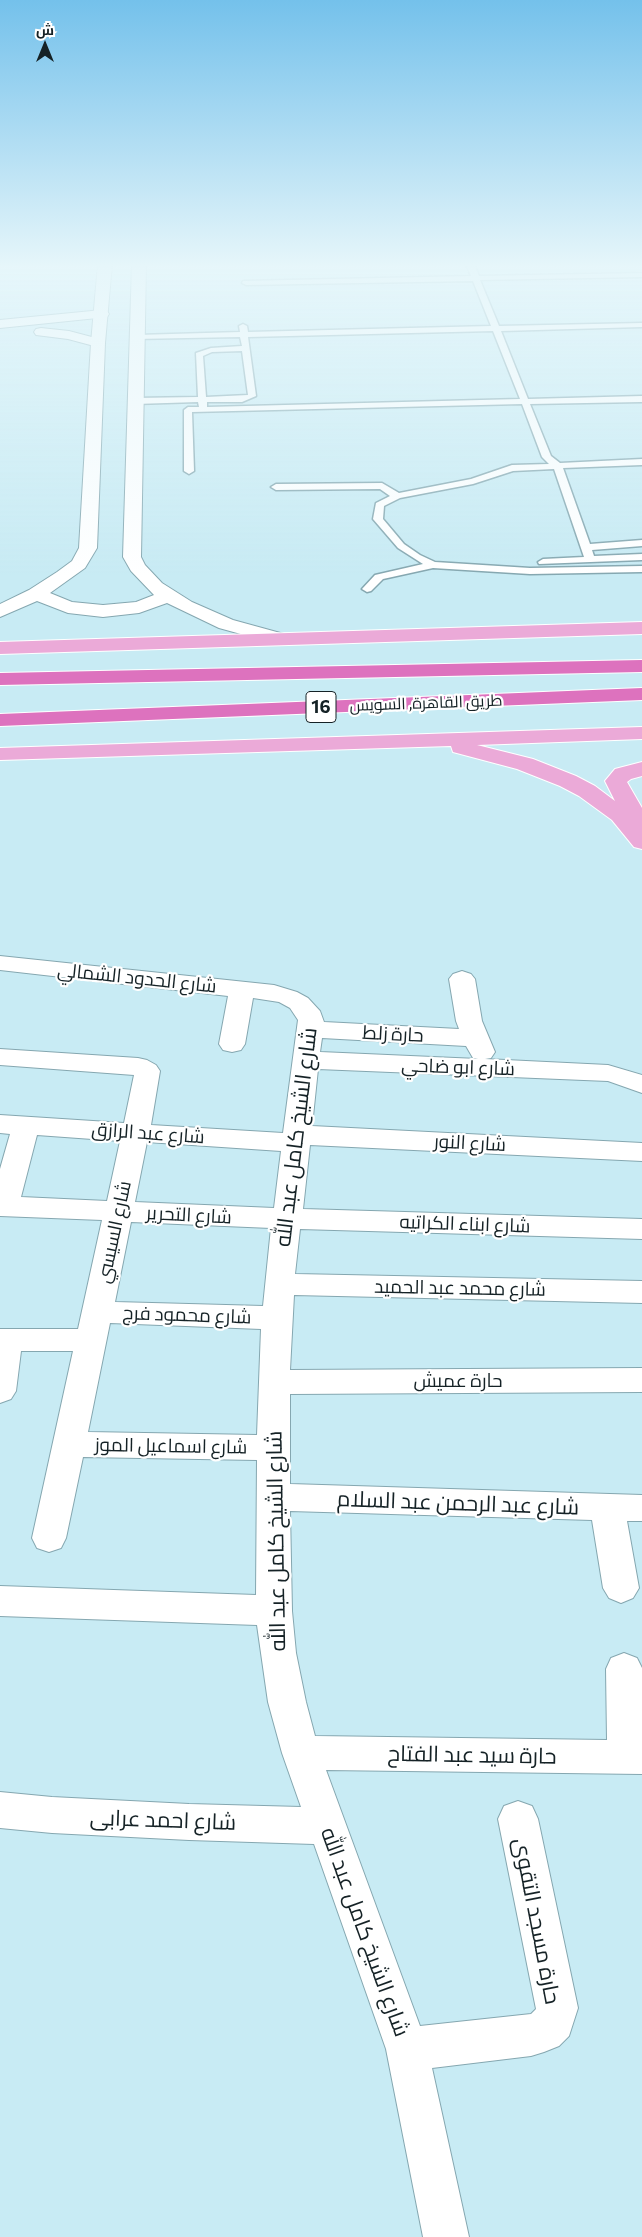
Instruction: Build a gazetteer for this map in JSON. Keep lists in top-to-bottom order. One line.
{"streets":{"highway":["طريق القاهرة, السويس","16"],"street":["شارع الحدود الشمالي","حارة زلط","شارع ابو ضاحي","شارع عبد الرازق","شارع الشيخ كامل عبد الله","شارع النور","شارع التحرير","شارع ابناء الكراتيه","شارع السيسي","شارع محمد عبد الحميد","شارع محمود فرج","حارة عميش","شارع اسماعيل الموز","شارع عبد الرحمن عبد السلام","حارة سيد عبد الفتاح","شارع احمد عرابى","حارة مسجد التقوى"]},"crossings":[["شارع الحدود الشمالي","شارع الشيخ كامل عبد الله"],["حارة زلط","شارع ابو ضاحي"],["حارة زلط","شارع الشيخ كامل عبد الله"],["شارع ابو ضاحي","شارع الشيخ كامل عبد الله"],["شارع عبد الرازق","شارع الشيخ كامل عبد الله"],["شارع عبد الرازق","شارع النور"],["شارع عبد الرازق","شارع السيسي"],["شارع الشيخ كامل عبد الله","شارع النور"],["شارع الشيخ كامل عبد الله","شارع التحرير"],["شارع الشيخ كامل عبد الله","شارع ابناء الكراتيه"],["شارع الشيخ كامل عبد الله","شارع محمد عبد الحميد"],["شارع الشيخ كامل عبد الله","شارع محمود فرج"],["شارع الشيخ كامل عبد الله","حارة عميش"],["شارع الشيخ كامل عبد الله","شارع اسماعيل الموز"],["شارع الشيخ كامل عبد الله","شارع عبد الرحمن عبد السلام"],["شارع الشيخ كامل عبد الله","حارة سيد عبد الفتاح"],["شارع الشيخ كامل عبد الله","شارع احمد عرابى"],["شارع الشيخ كامل عبد الله","حارة مسجد التقوى"],["شارع التحرير","شارع ابناء الكراتيه"],["شارع التحرير","شارع السيسي"],["شارع السيسي","شارع محمود فرج"],["شارع السيسي","شارع اسماعيل الموز"]],"north":"top"}
